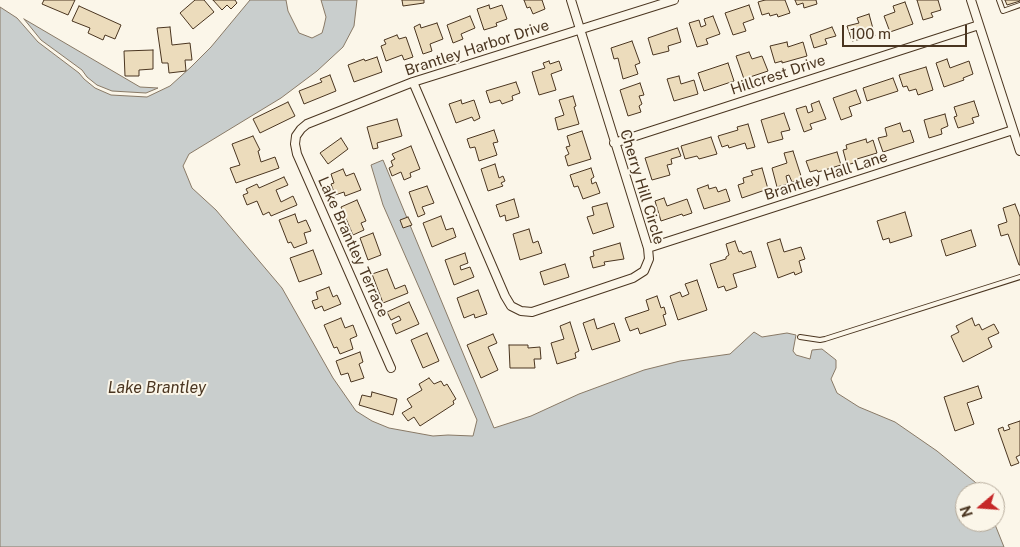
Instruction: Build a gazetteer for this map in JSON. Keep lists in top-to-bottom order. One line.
{"streets":{"street":["Brantley Harbor Drive","Hillcrest Drive","Brantley Hall Lane","Cherry Hill Circle","Lake Brantley Terrace"]},"crossings":[["Brantley Harbor Drive","Cherry Hill Circle"],["Brantley Harbor Drive","Lake Brantley Terrace"],["Hillcrest Drive","Cherry Hill Circle"],["Brantley Hall Lane","Cherry Hill Circle"]],"water":["Lake Brantley"],"scale_bar":"100 m","north":"left"}
